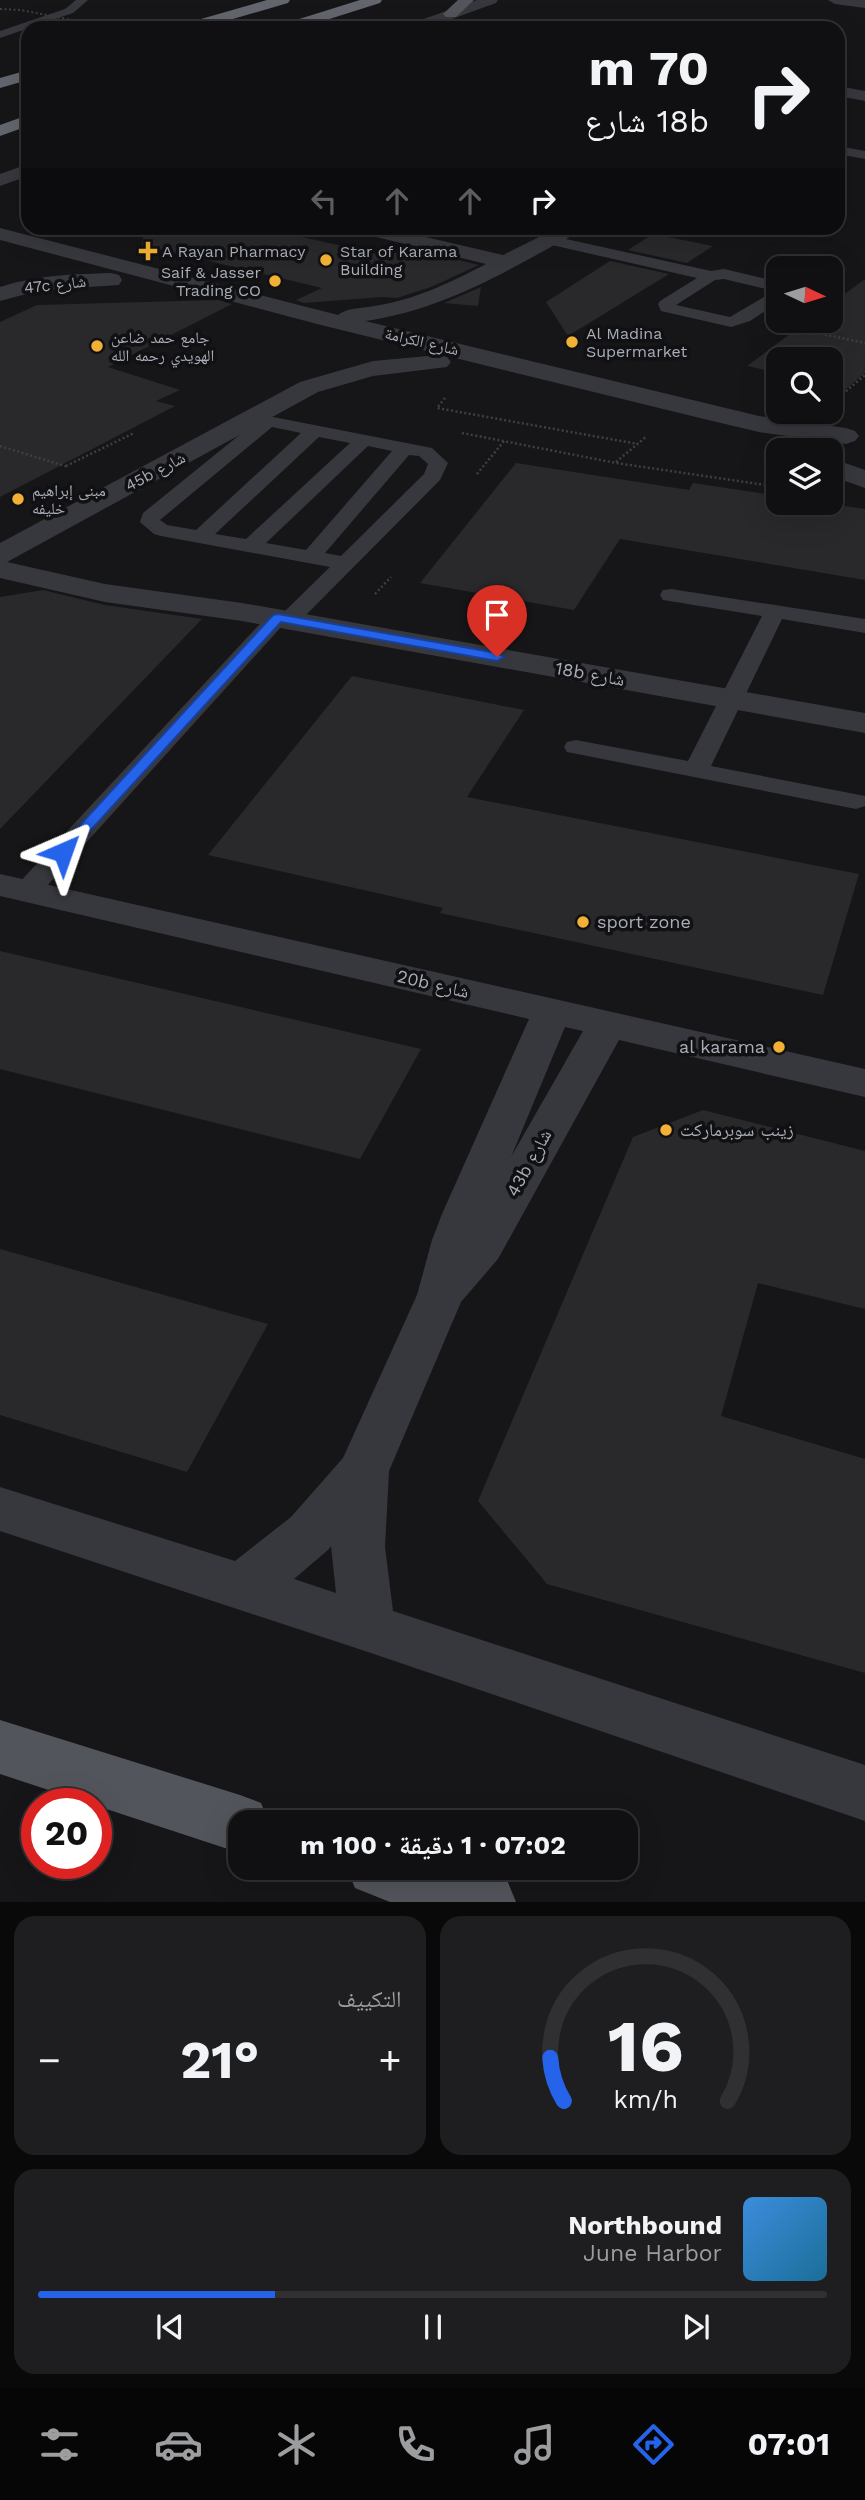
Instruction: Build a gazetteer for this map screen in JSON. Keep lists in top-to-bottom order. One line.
{"streets":{"street":["47c شارع","شارع الكرامة","45b شارع","18b شارع","20b شارع","43b شارع"]},"crossings":[["47c شارع","شارع الكرامة"],["شارع الكرامة","45b شارع"],["45b شارع","18b شارع"],["20b شارع","43b شارع"]],"places":{"health":["A Rayan Pharmacy"],"other":["Star of Karama Building","Saif & Jasser Trading CO","Al Madina Supermarket","جامع حمد ضاعن الهويدي رحمه الله","مبنى إبراهيم خليفه","sport zone","al karama","زينب سوبرماركت"]},"north":"right","page":{"turn":["70 m","18b شارع"],"limit":"20","trip":"07:02 · 1 دقيقة · 100 m","tile":"التكييف","heat":["−","21°","+"],"song":["Northbound","June Harbor"],"tabs":"07:01","gauge":["16","km/h"]}}
